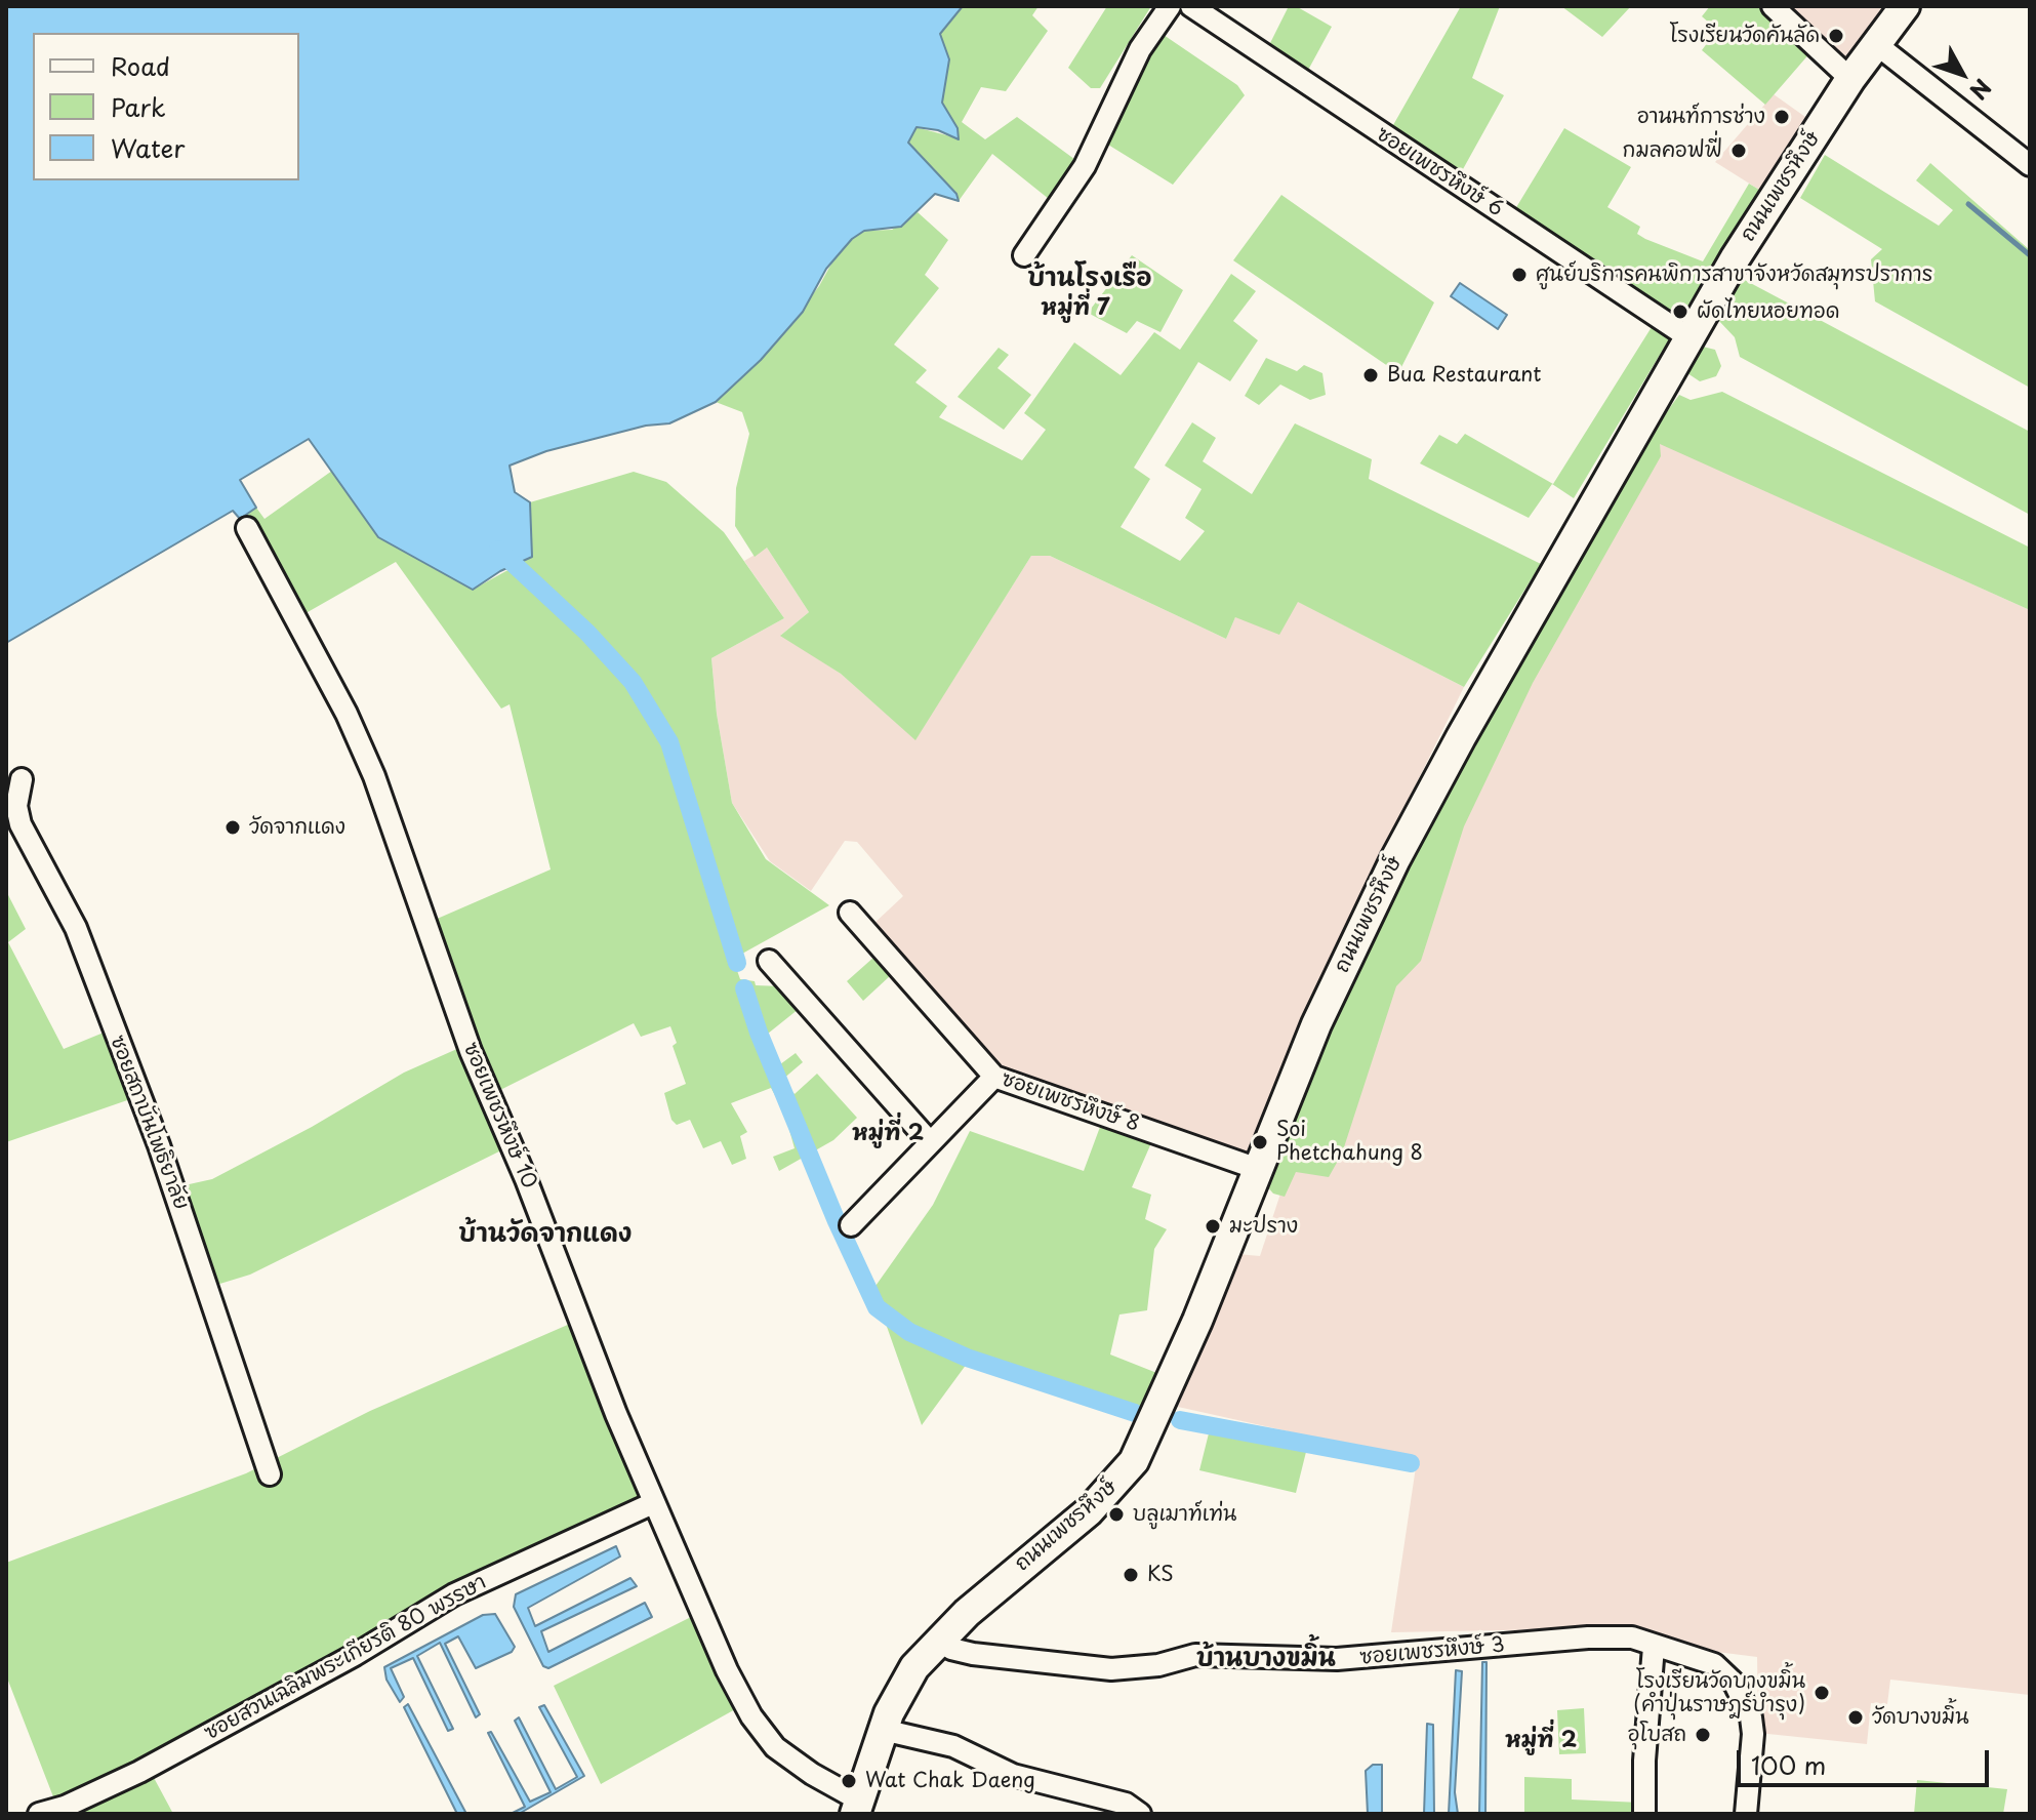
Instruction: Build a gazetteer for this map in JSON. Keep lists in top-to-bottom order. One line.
{"streets":{"main road":["ถนนเพชรหึงษ์"],"street":["ซอยเพชรหึงษ์ 6","ซอยเพชรหึงษ์ 8","ซอยเพชรหึงษ์ 10","ซอยสถาบันโพธิยาลัย","ซอยเพชรหึงษ์ 3","ซอยสวนเฉลิมพระเกียรติ 80 พรรษา"]},"crossings":[["ซอยเพชรหึงษ์ 6","ถนนเพชรหึงษ์"],["ถนนเพชรหึงษ์","ซอยเพชรหึงษ์ 8"],["ถนนเพชรหึงษ์","ซอยเพชรหึงษ์ 10"],["ถนนเพชรหึงษ์","ซอยเพชรหึงษ์ 3"],["ซอยเพชรหึงษ์ 10","ซอยสวนเฉลิมพระเกียรติ 80 พรรษา"]],"districts":["บ้านโรงเรือ","หมู่ที่ 7","หมู่ที่ 2","บ้านวัดจากแดง","บ้านบางขมิ้น","หมู่ที่ 2"],"places":["โรงเรียนวัดคันลัด","อานนท์การช่าง","กมลคอฟฟี่","ศูนย์บริการคนพิการสาขาจังหวัดสมุทรปราการ","ผัดไทยหอยทอด","Bua Restaurant","วัดจากแดง","Soi Phetchahung 8","มะปราง","บลูเมาท์เท่น","KS","โรงเรียนวัดบางขมิ้น (คำปุ่นราษฎร์บำรุง)","วัดบางขมิ้น","อุโบสถ","Wat Chak Daeng"],"legend":["Road","Park","Water"],"scale_bar":"100 m","north":"bottom right"}
